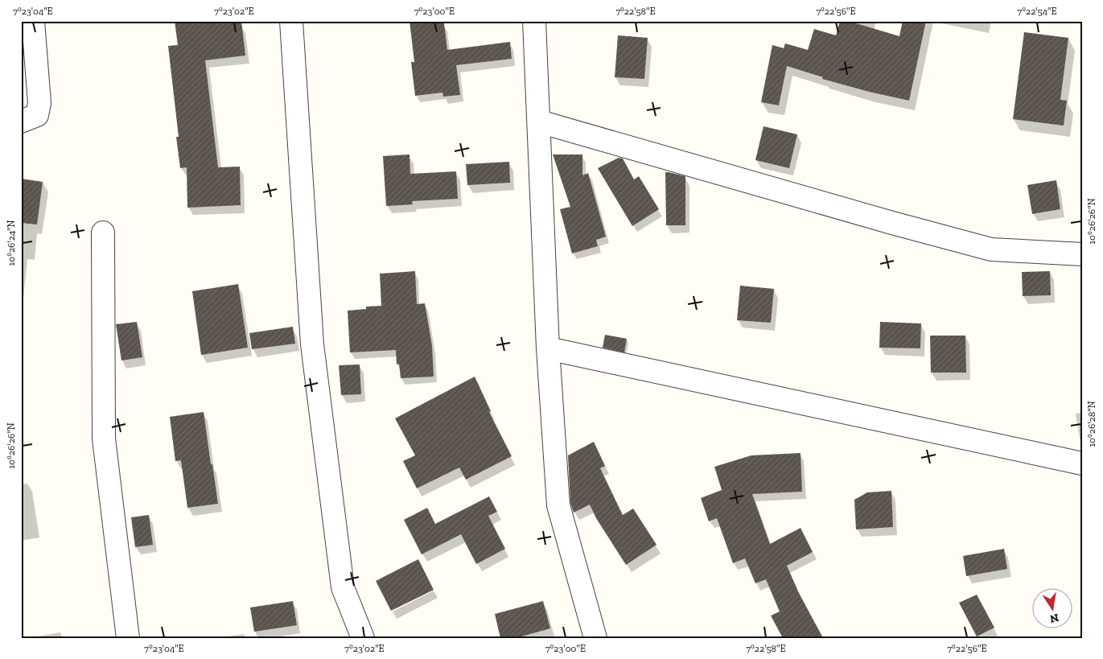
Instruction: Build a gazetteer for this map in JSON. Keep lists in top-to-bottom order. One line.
{"north":"bottom","coordinates":["7°23'04\"E","7°23'02\"E","7°23'00\"E","7°22'58\"E","7°22'56\"E","7°22'54\"E","10°26'26\"N","10°26'24\"N","10°26'28\"N"]}
